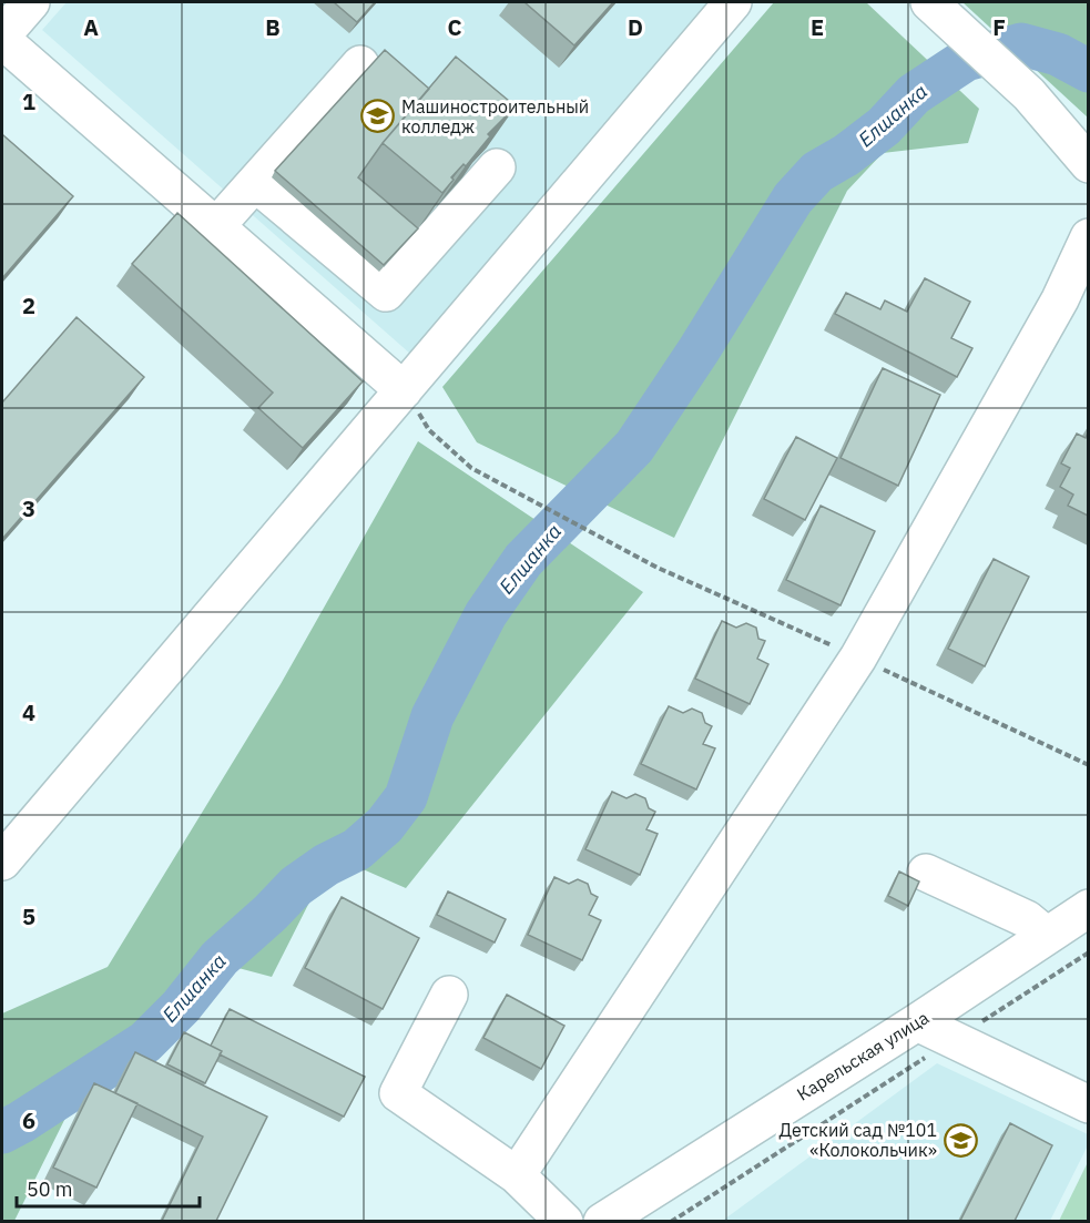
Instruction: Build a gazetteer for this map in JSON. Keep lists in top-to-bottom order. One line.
{"streets":{"street":["Карельская улица"]},"water":["Елшанка"],"places":{"school or university":["Машиностроительный колледж","Детский сад №101 «Колокольчик»"]},"scale_bar":"50 m","grid":{"columns":["A","B","C","D","E","F"],"rows":["1","2","3","4","5","6"]}}
